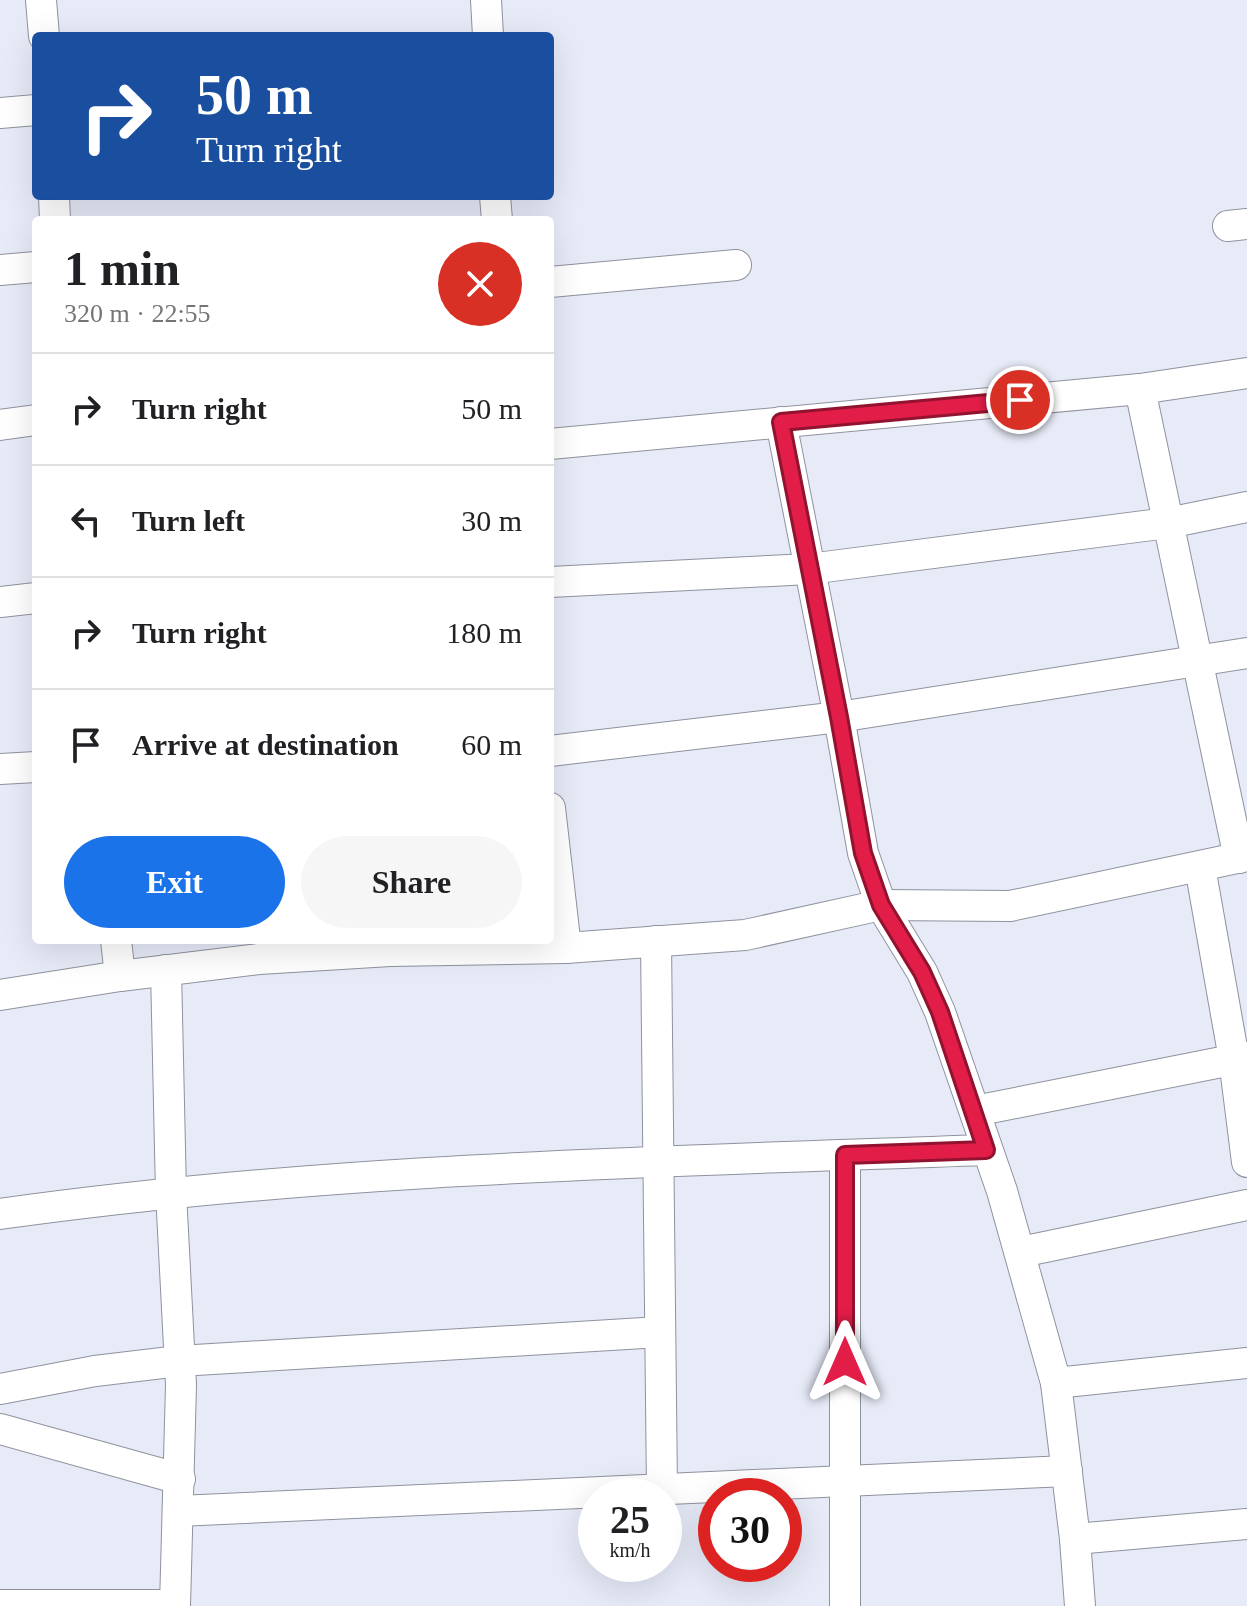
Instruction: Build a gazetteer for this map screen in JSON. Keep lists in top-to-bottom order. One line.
{"page":{"turn":["50 m","Turn right"],"heading":["1 min","320 m · 22:55"],"list":[{"name":"Turn right","value":"50 m"},{"name":"Turn left","value":"30 m"},{"name":"Turn right","value":"180 m"},{"name":"Arrive at destination","value":"60 m"}],"buttons":["Exit","Share"],"speed":"25 km/h","limit":"30"}}
